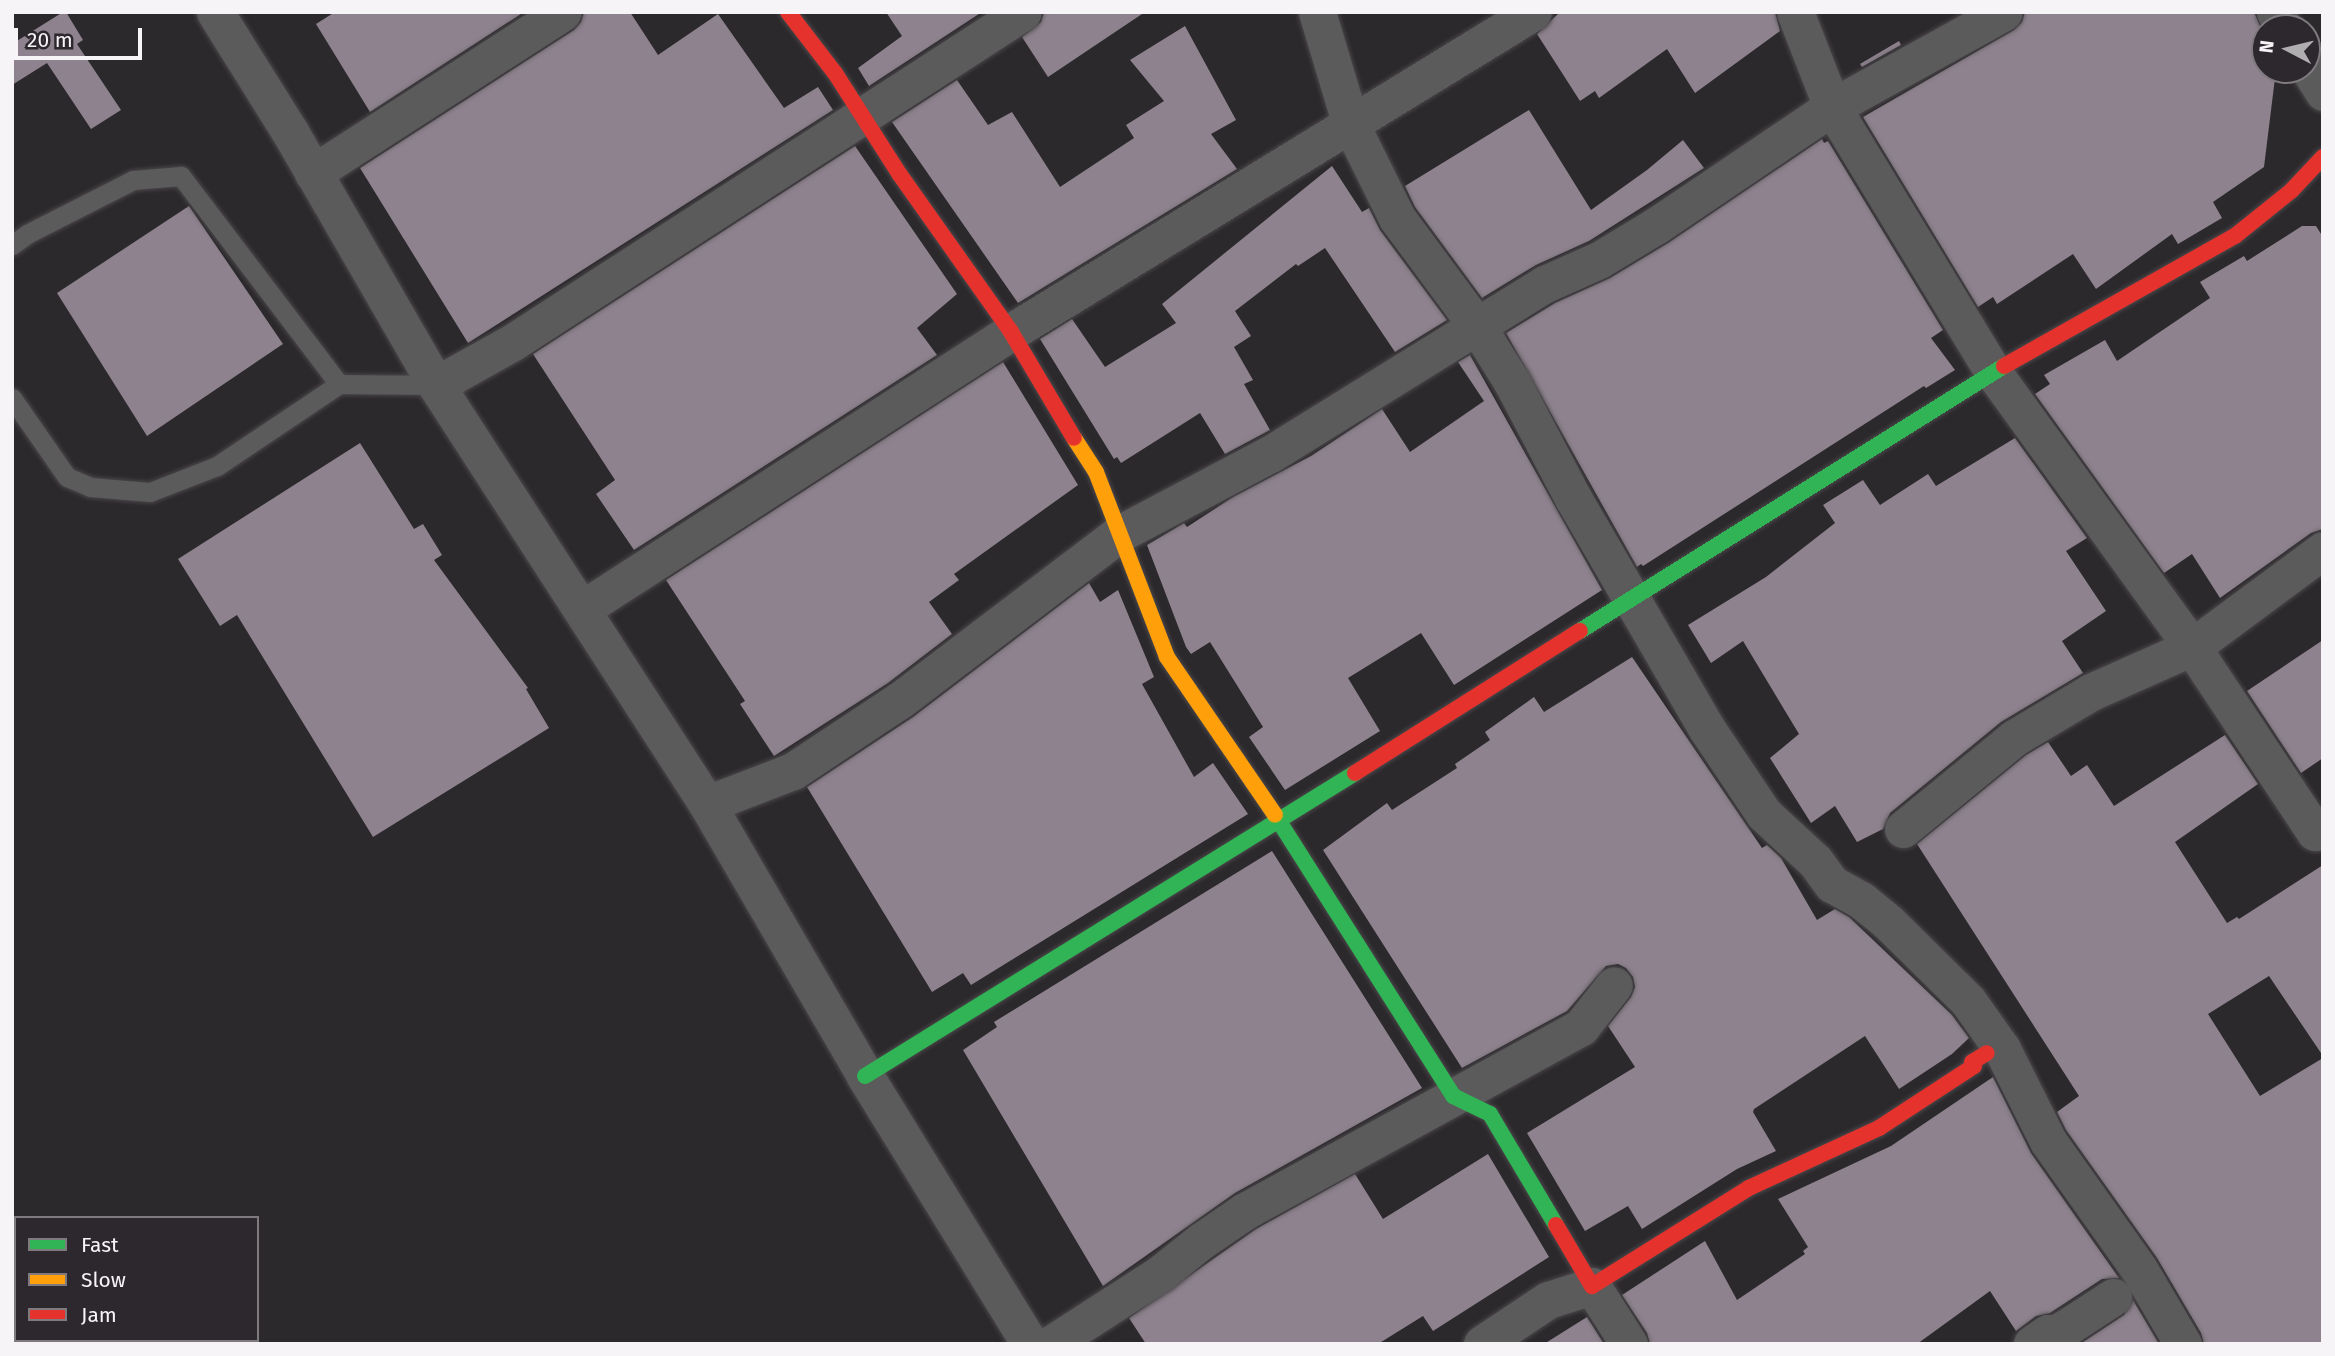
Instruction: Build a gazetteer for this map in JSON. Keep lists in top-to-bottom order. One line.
{"legend":["Fast","Slow","Jam"],"scale_bar":"20 m","north":"left"}
